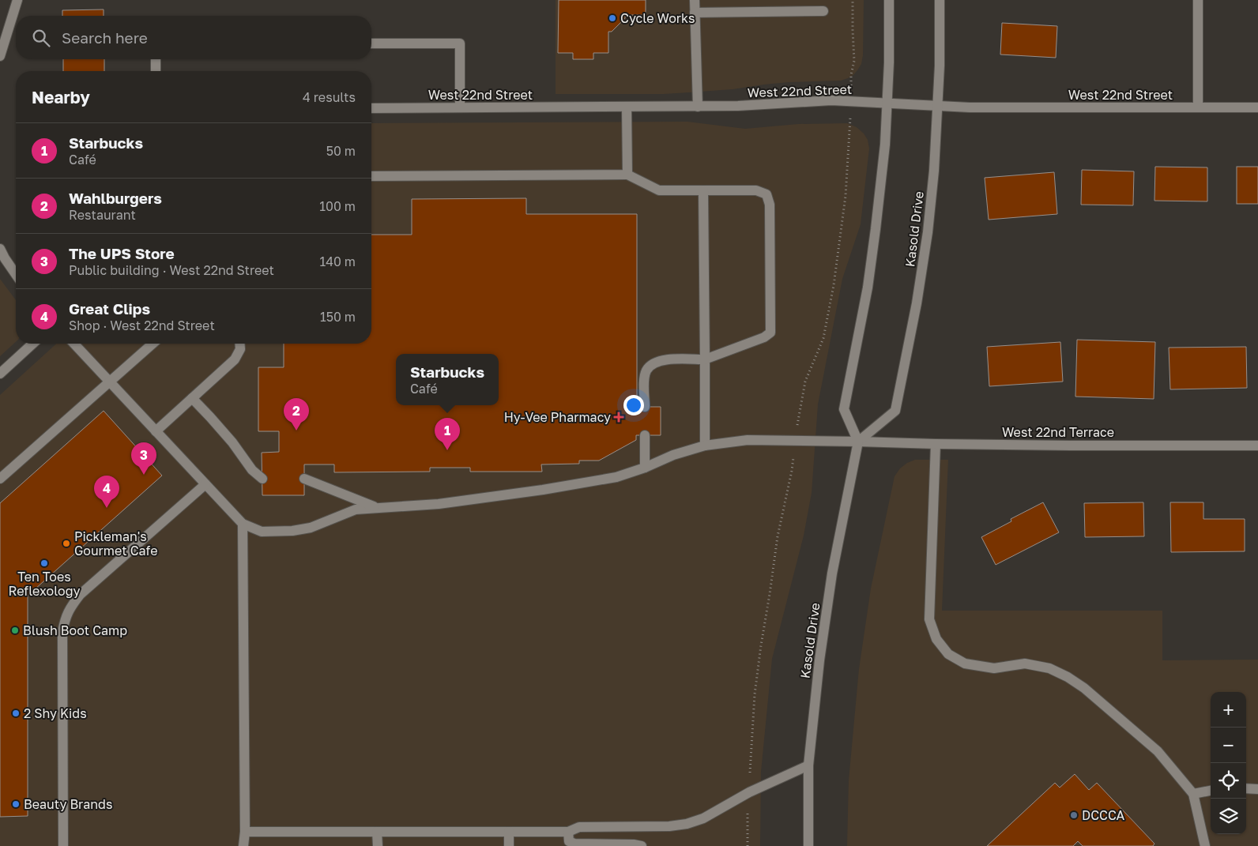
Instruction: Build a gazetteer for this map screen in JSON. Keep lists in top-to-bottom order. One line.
{"streets":{"street":["West 22nd Street","Kasold Drive","West 22nd Terrace"]},"crossings":[["West 22nd Street","Kasold Drive"],["Kasold Drive","West 22nd Terrace"]],"places":{"other":["Cycle Works","Pickleman's Gourmet Cafe","Ten Toes Reflexology","Blush Boot Camp","2 Shy Kids","Beauty Brands","DCCCA"],"health":["Hy-Vee Pharmacy"]},"page":{"search":"Search here","heading":["Nearby","4 results"],"list":[{"mark":"1","name":"Starbucks","note":"Café","value":"50 m"},{"mark":"2","name":"Wahlburgers","note":"Restaurant","value":"100 m"},{"mark":"3","name":"The UPS Store","note":"Public building · West 22nd Street","value":"140 m"},{"mark":"4","name":"Great Clips","note":"Shop · West 22nd Street","value":"150 m"}],"popup":["Starbucks","Café"],"pins":["2","1","3","4"],"map_buttons":["+","−"]}}
